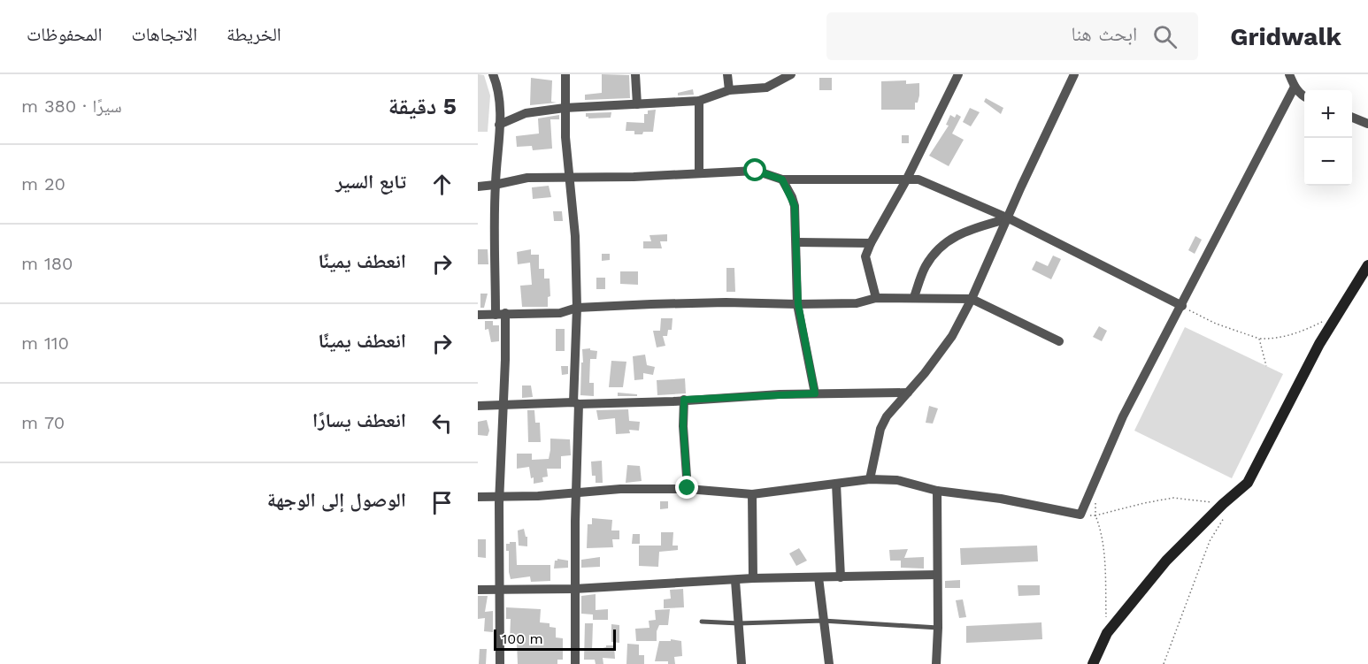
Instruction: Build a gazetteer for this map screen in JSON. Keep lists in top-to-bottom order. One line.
{"scale_bar":"100 m","page":{"header":"Gridwalk","search":"ابحث هنا","nav":["الخريطة","الاتجاهات","المحفوظات"],"heading":["5 دقيقة","سيرًا · 380 m"],"map_buttons":["+","−"],"list":[["تابع السير","20 m"],["انعطف يمينًا","180 m"],["انعطف يمينًا","110 m"],["انعطف يسارًا","70 m"],"الوصول إلى الوجهة"],"scale":"100 m"}}
